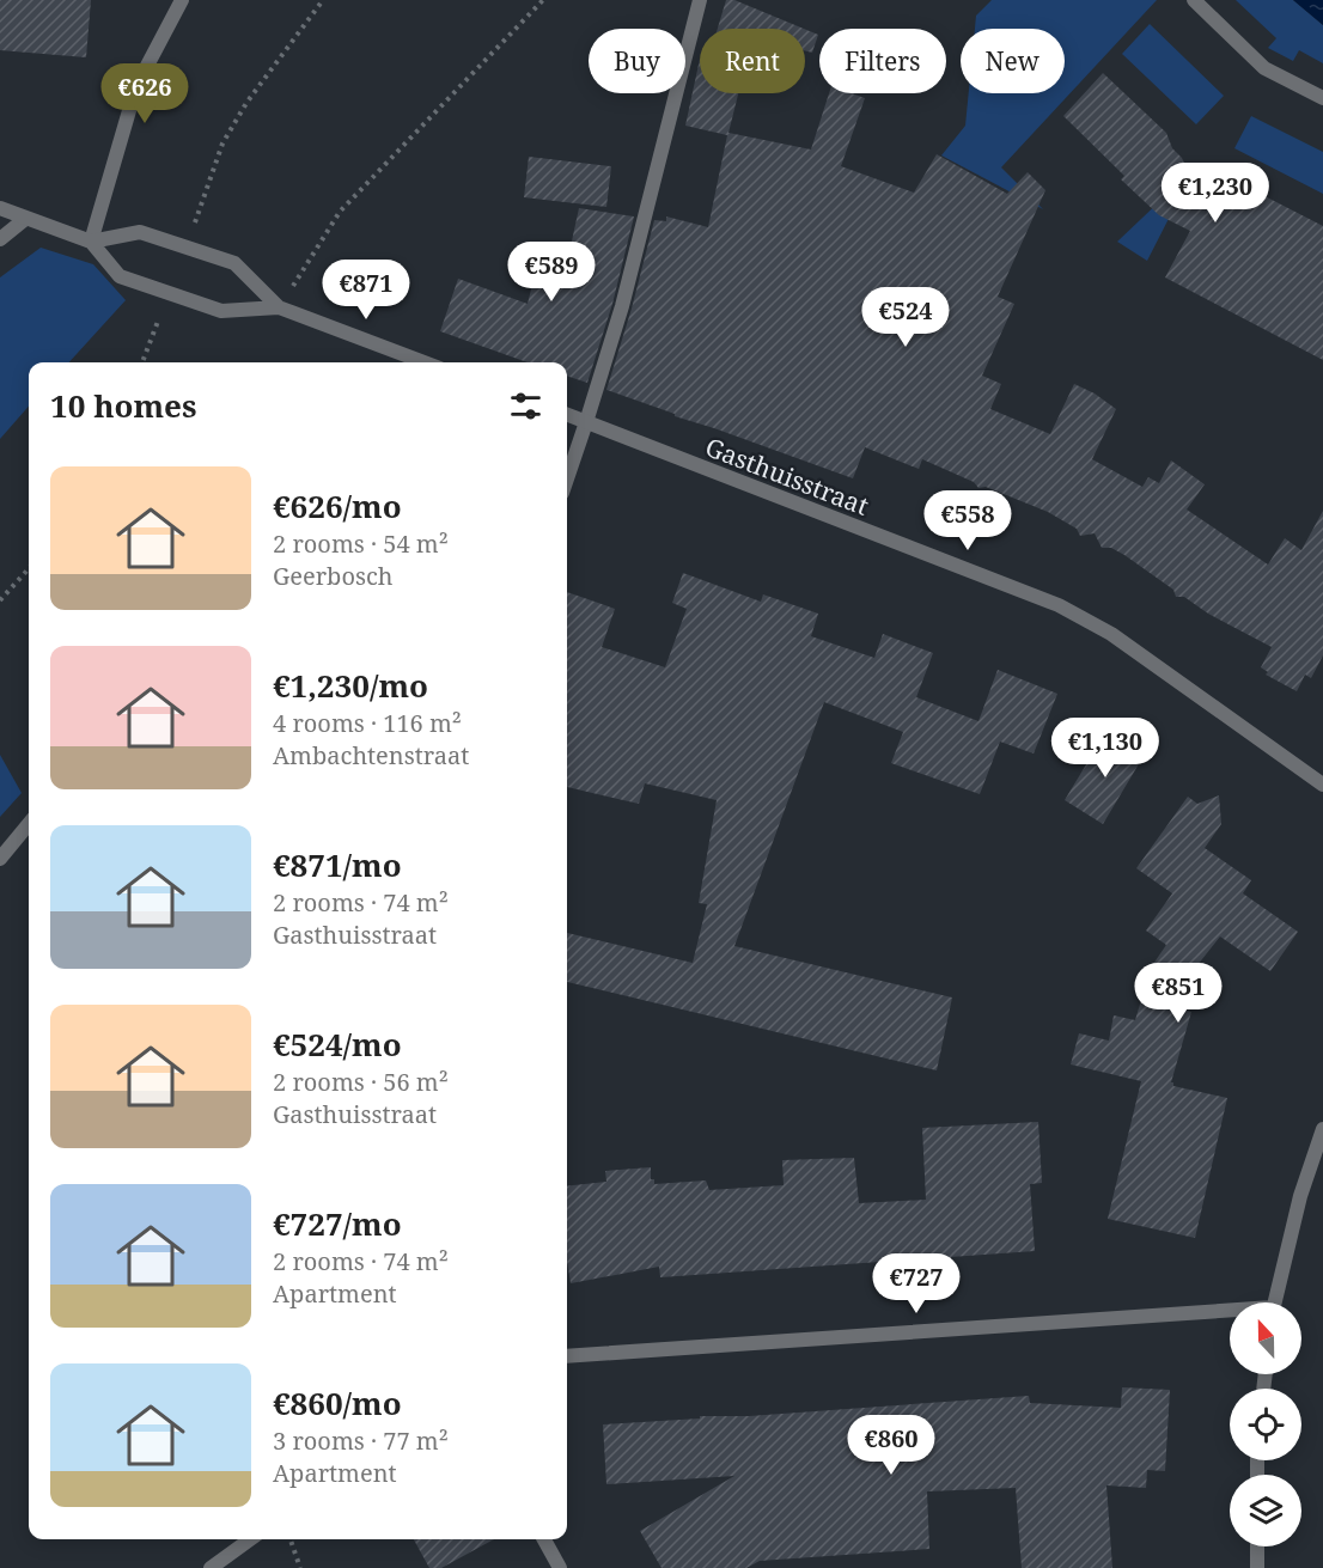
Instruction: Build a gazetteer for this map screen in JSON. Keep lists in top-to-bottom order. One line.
{"streets":{"street":["Gasthuisstraat"]},"north":"top","page":{"chip":["Buy","Rent","Filters","New"],"price":["€626","€1,230","€589","€871","€524","€558","€1,130","€851","€727","€860"],"heading":"10 homes","list":[{"name":"€626/mo","note":"2 rooms · 54 m² · Geerbosch"},{"name":"€1,230/mo","note":"4 rooms · 116 m² · Ambachtenstraat"},{"name":"€871/mo","note":"2 rooms · 74 m² · Gasthuisstraat"},{"name":"€524/mo","note":"2 rooms · 56 m² · Gasthuisstraat"},{"name":"€727/mo","note":"2 rooms · 74 m² · Apartment"},{"name":"€860/mo","note":"3 rooms · 77 m² · Apartment"}]}}
